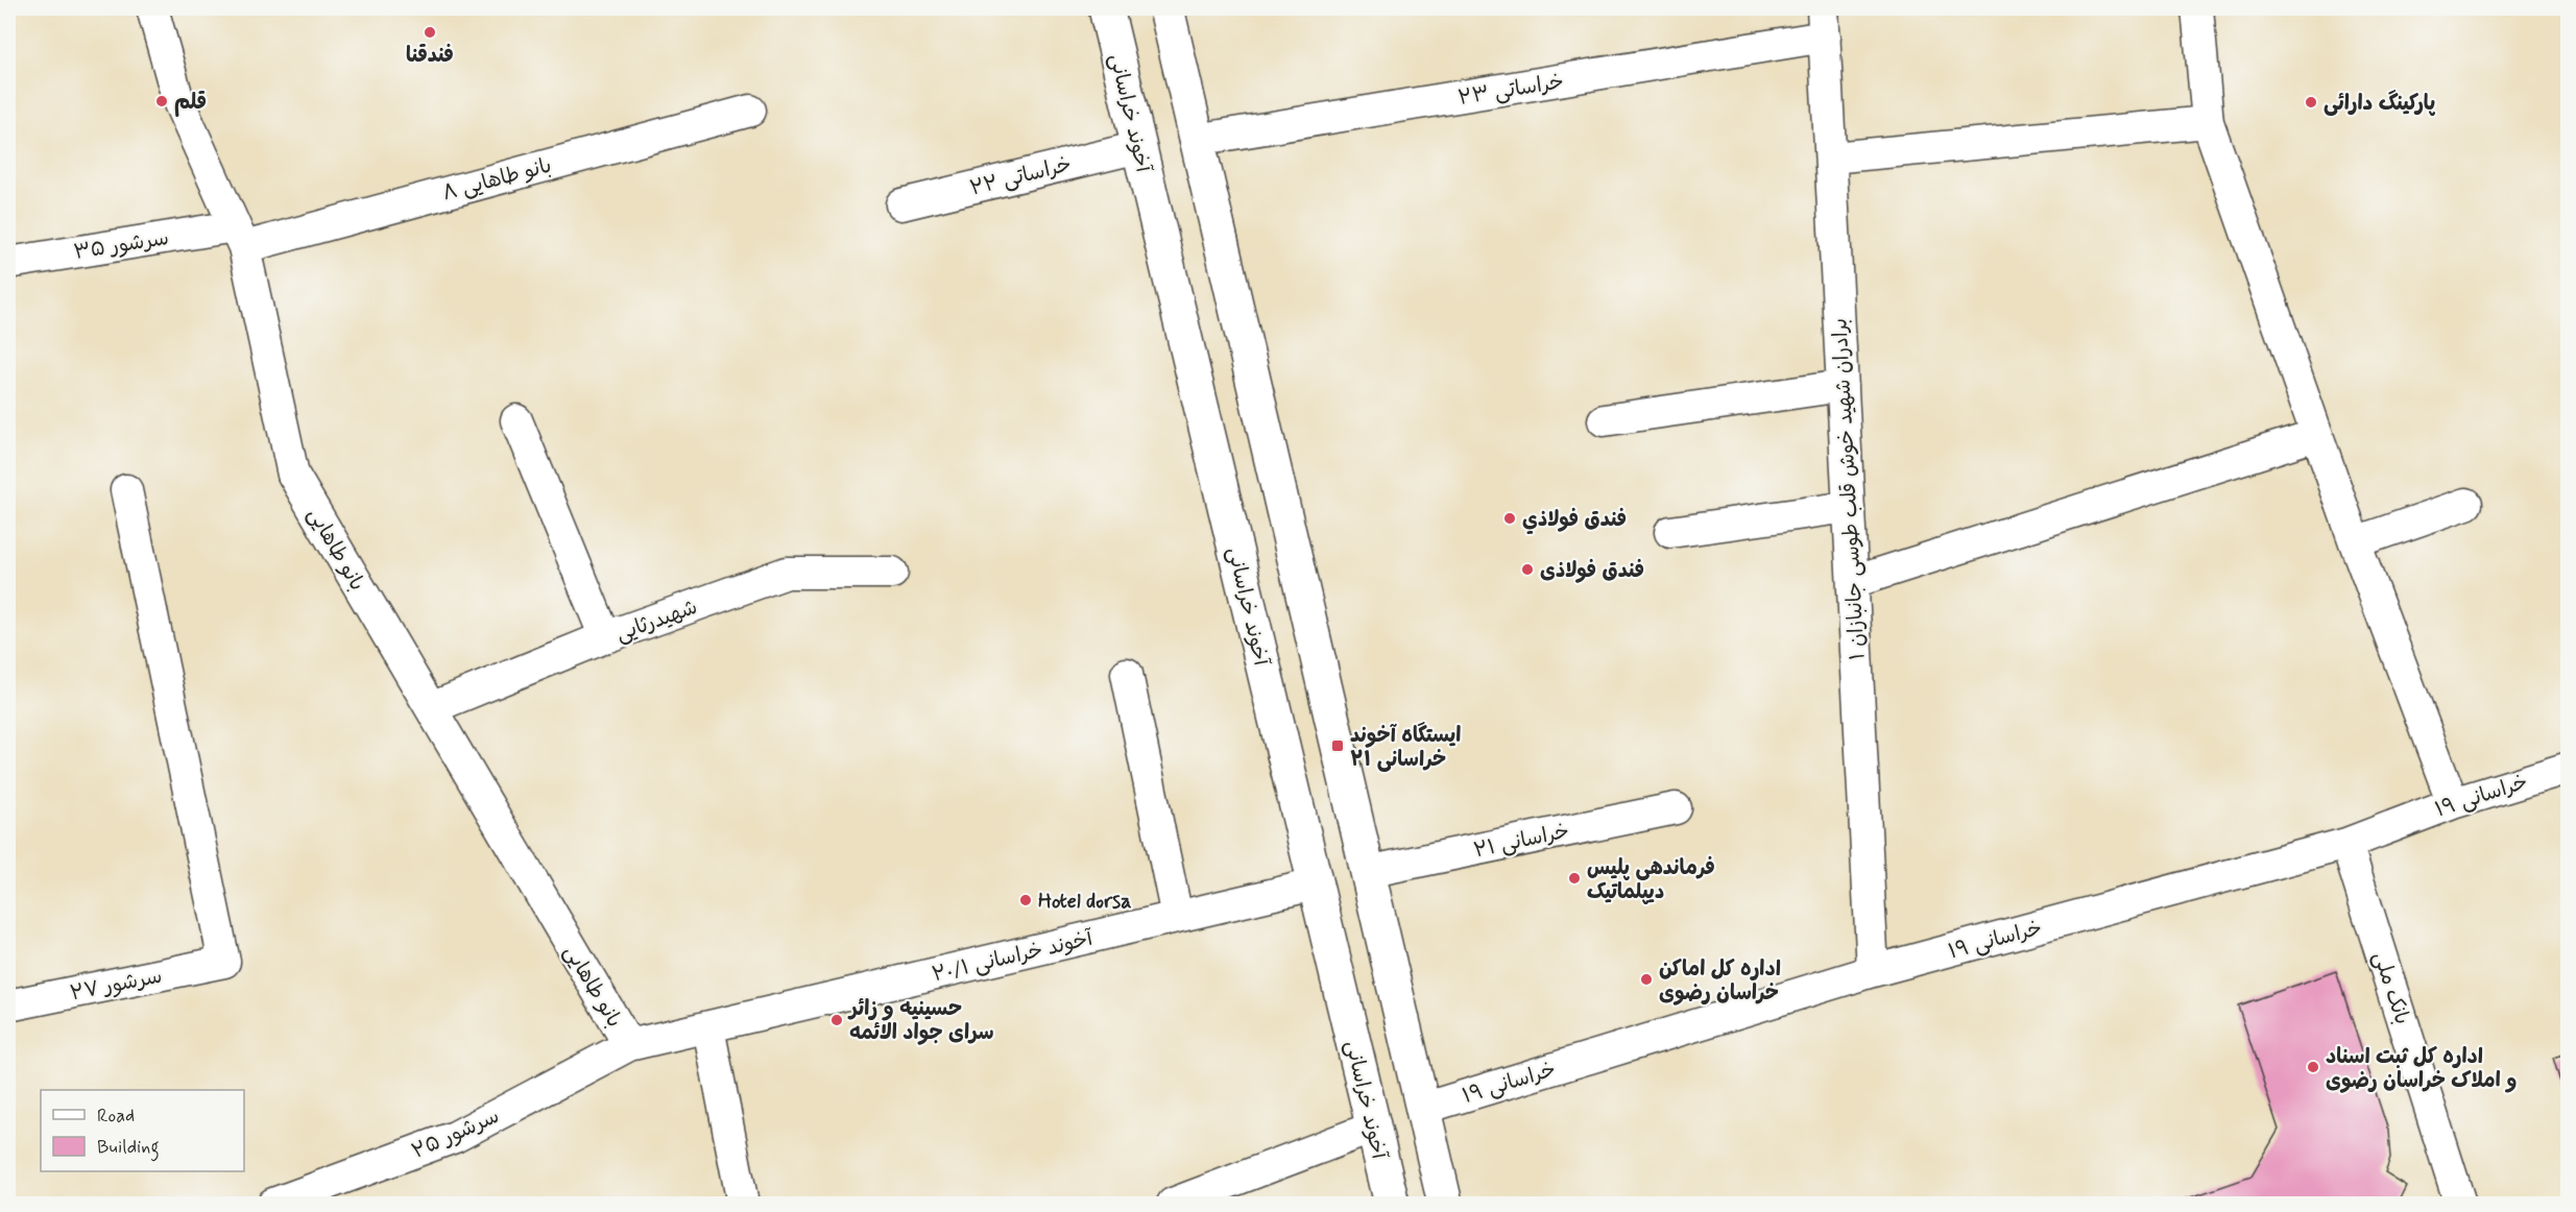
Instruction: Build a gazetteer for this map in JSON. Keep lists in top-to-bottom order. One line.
{"streets":{"street":["خراساتی ۲۳","آخوند خراسانی","خراساتی ۲۲","بانو طاهایی ۸","سرشور ۳۵","برادران شهید خوش قلب طوسی جانبازان ۱","بانو طاهایی","شهیدرثایی","خراسانی ۱۹","خراسانی ۲۱","آخوند خراسانی ۲۰/۱","سرشور ۲۷","بانک ملی","سرشور ۲۵"]},"crossings":[["خراساتی ۲۳","برادران شهید خوش قلب طوسی جانبازان ۱"],["آخوند خراسانی","خراساتی ۲۲"],["آخوند خراسانی","آخوند خراسانی ۲۰/۱"],["بانو طاهایی ۸","سرشور ۳۵"],["بانو طاهایی ۸","بانو طاهایی"],["سرشور ۳۵","بانو طاهایی"],["برادران شهید خوش قلب طوسی جانبازان ۱","خراسانی ۱۹"],["بانو طاهایی","شهیدرثایی"],["بانو طاهایی","آخوند خراسانی ۲۰/۱"],["بانو طاهایی","سرشور ۲۵"],["خراسانی ۱۹","بانک ملی"],["آخوند خراسانی ۲۰/۱","سرشور ۲۵"]],"places":{"other":["فندقنا","قلم","پارکینگ دارائی","فندق فولاذي","فندق فولاذی","فرماندهی پلیس دیپلماتیک","Hotel dorsa","اداره کل اماکن خراسان رضوی","حسینیه و زائر سرای جواد الائمه","اداره کل ثبت اسناد و املاک خراسان رضوی"],"transit":["ایستگاه آخوند خراسانی ۲۱"]},"legend":["Road","Building"]}
